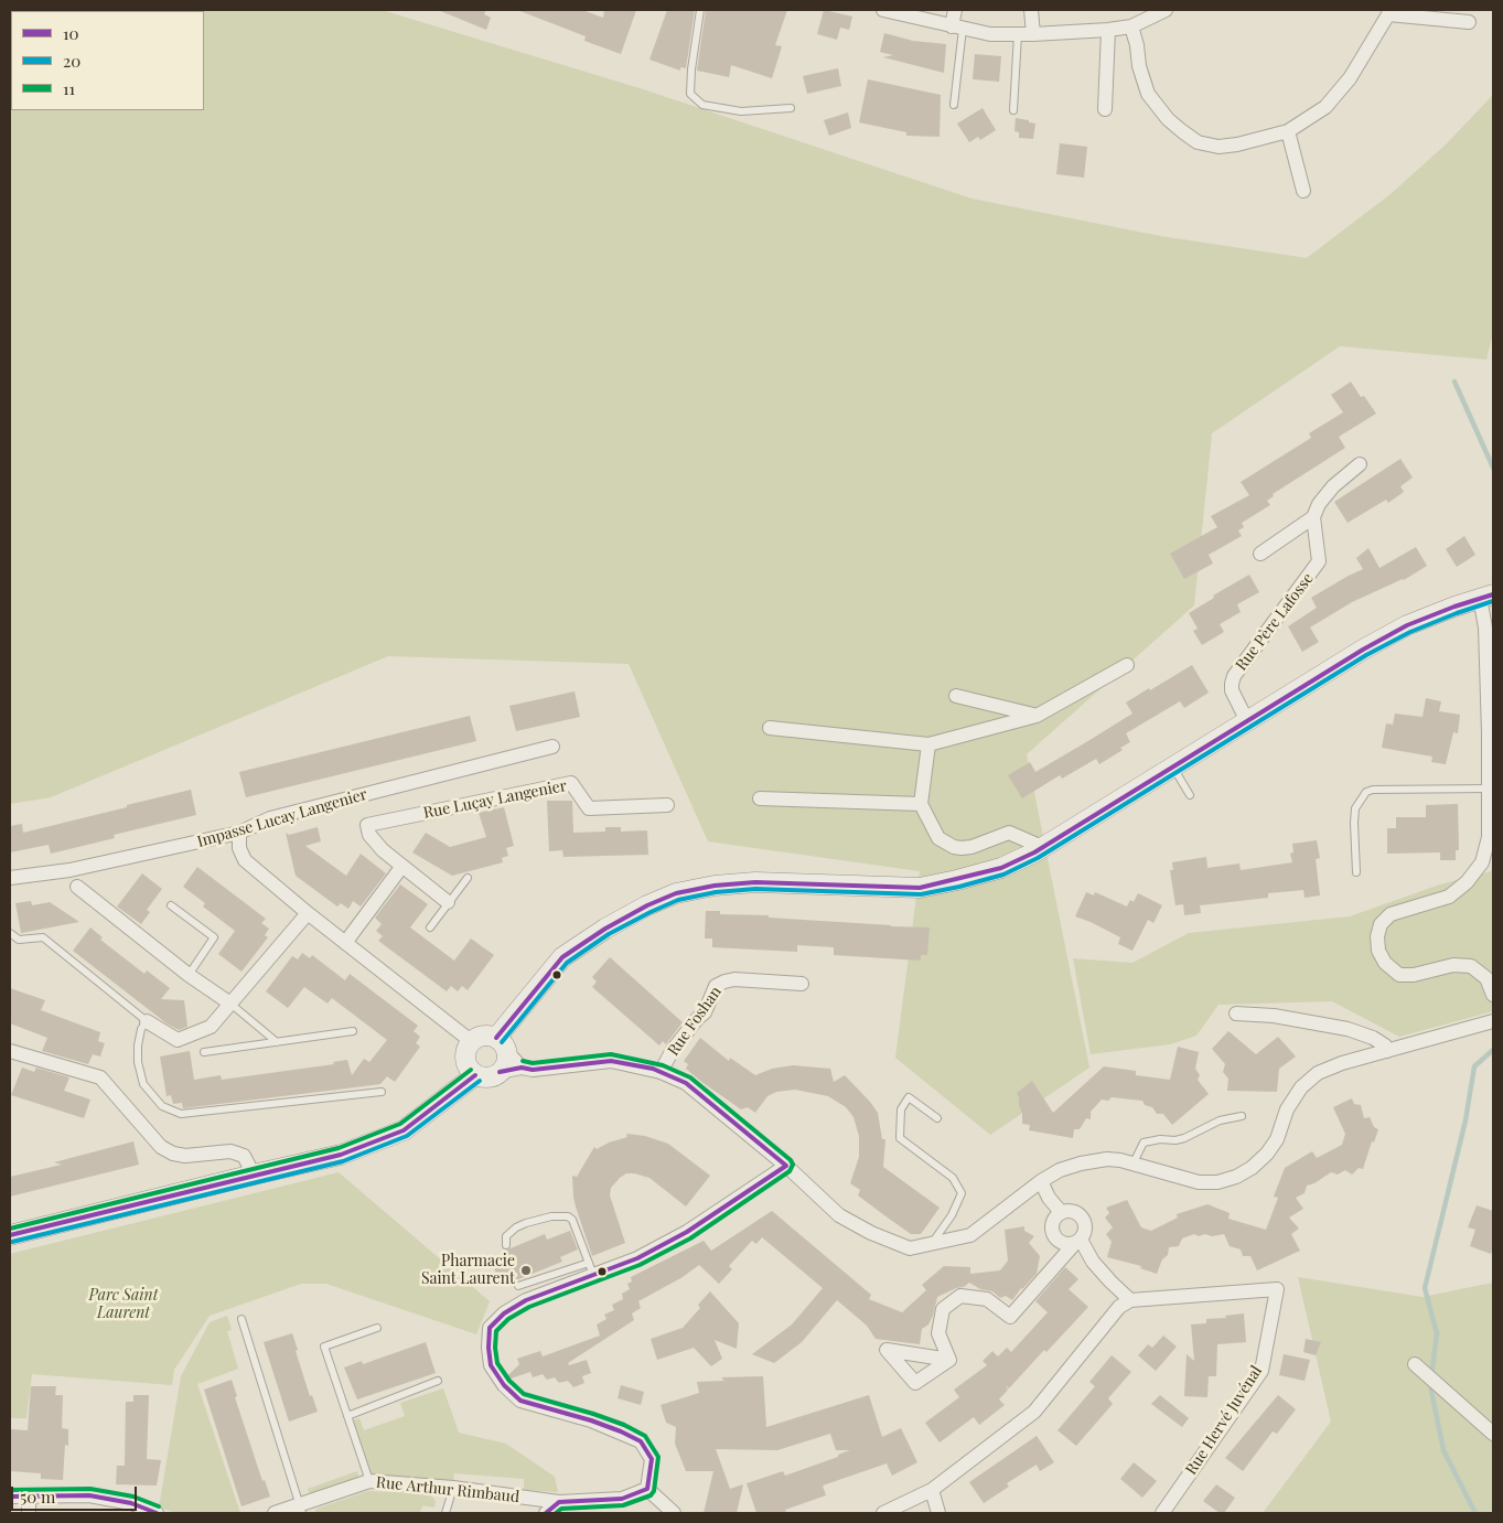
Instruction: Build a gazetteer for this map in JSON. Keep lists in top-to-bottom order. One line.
{"streets":{"street":["Rue Père Lafosse","Rue Luçay Langenier","Impasse Lucay Langenier","Rue Foshan","Rue Hervé Juvénal","Rue Arthur Rimbaud"]},"parks":["Parc Saint Laurent"],"places":["Pharmacie Saint Laurent"],"lines":["transit line 10","transit line 20","transit line 11"],"legend":["10","20","11"],"scale_bar":"50 m"}
